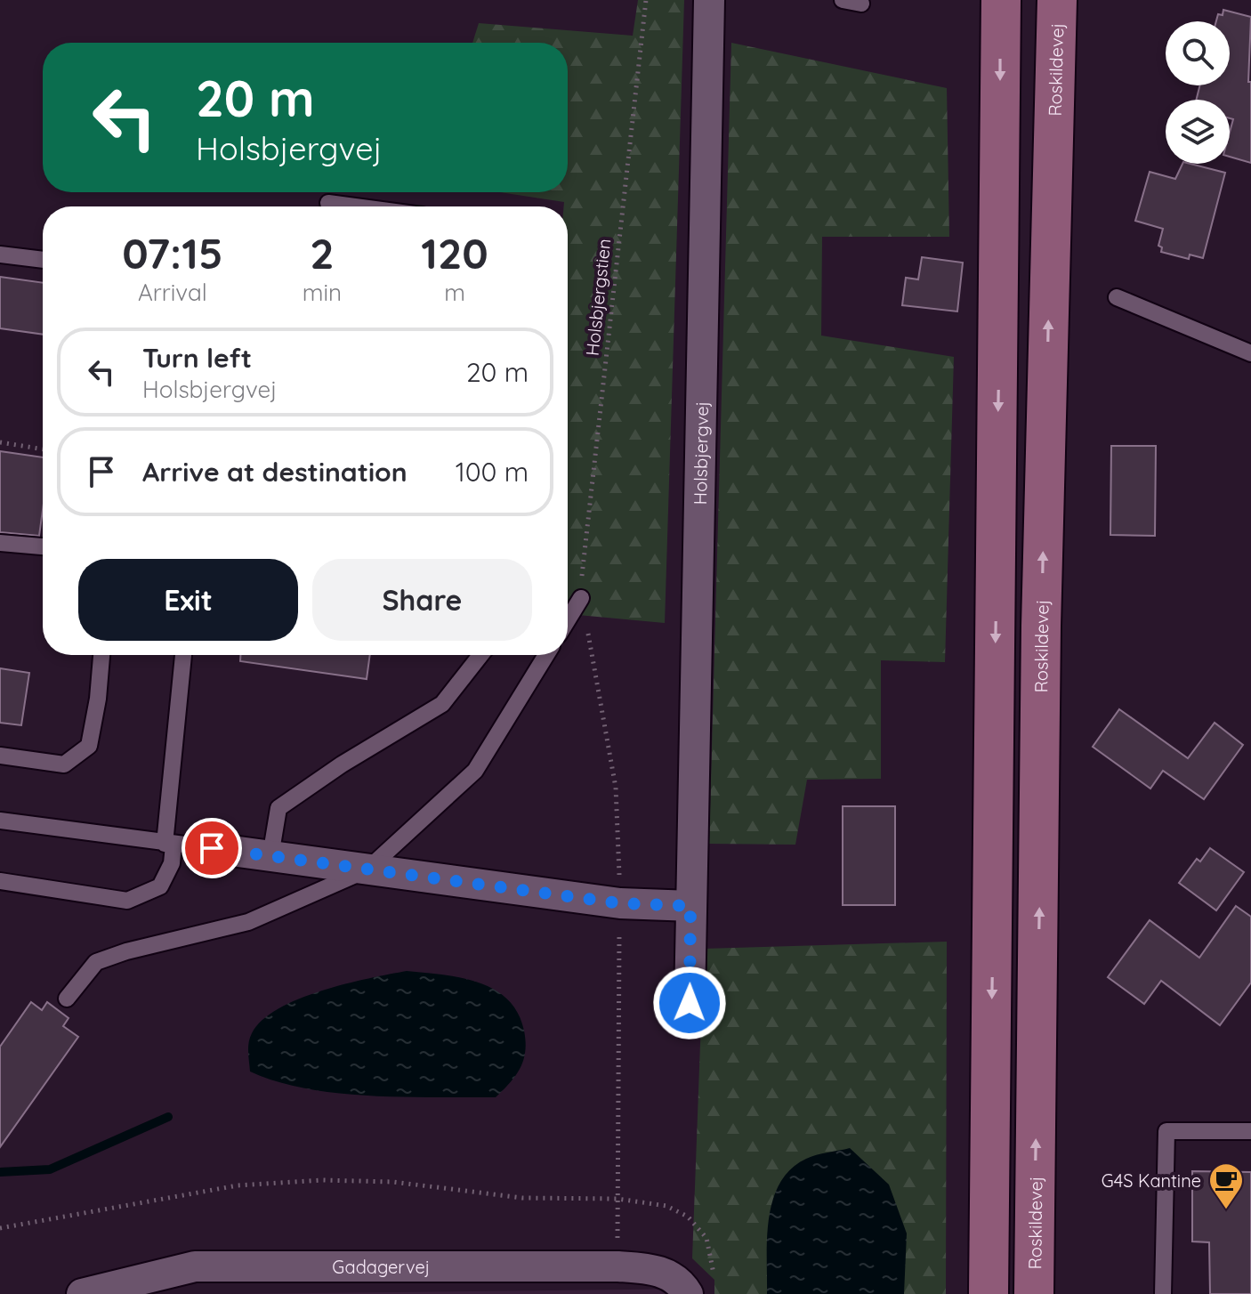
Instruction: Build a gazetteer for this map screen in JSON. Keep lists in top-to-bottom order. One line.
{"streets":{"main road":["Roskildevej"],"street":["Holsbjergvej","Gadagervej"],"path":["Holsbjergstien"]},"places":{"cafe":["G4S Kantine"]},"page":{"turn":["20 m","Holsbjergvej"],"eta":["07:15","Arrival","2","min","120","m"],"list":[{"name":"Turn left","note":"Holsbjergvej","value":"20 m"},{"name":"Arrive at destination","value":"100 m"}],"buttons":["Exit","Share"]}}
